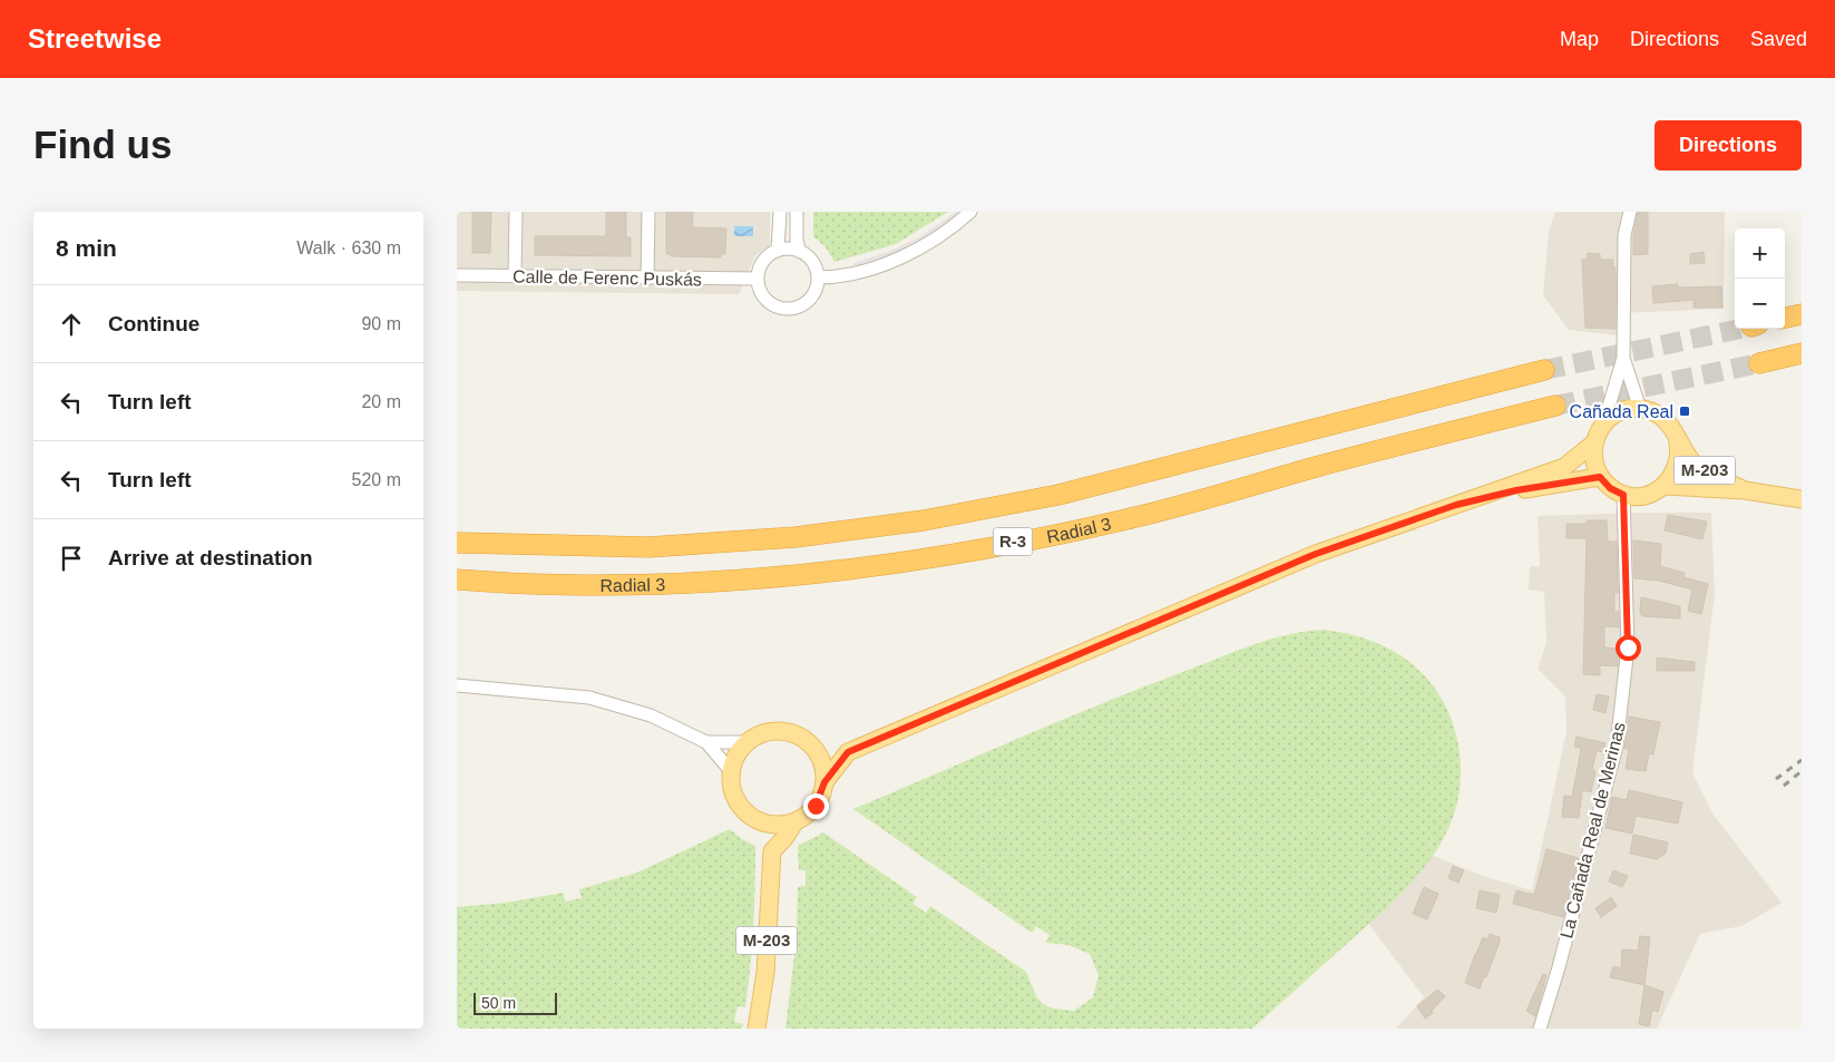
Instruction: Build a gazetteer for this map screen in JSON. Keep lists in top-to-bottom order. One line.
{"streets":{"highway":["Radial 3","R-3"],"main road":["M-203"],"street":["Calle de Ferenc Puskás","La Cañada Real de Merinas"]},"crossings":[["M-203","La Cañada Real de Merinas"]],"places":{"transit":["Cañada Real"]},"scale_bar":"50 m","page":{"header":"Streetwise","nav":["Map","Directions","Saved"],"buttons":"Directions","title":"Find us","heading":["8 min","Walk · 630 m"],"map_buttons":["+","−"],"list":[["Continue","90 m"],["Turn left","20 m"],["Turn left","520 m"],"Arrive at destination"],"scale":"50 m"}}
